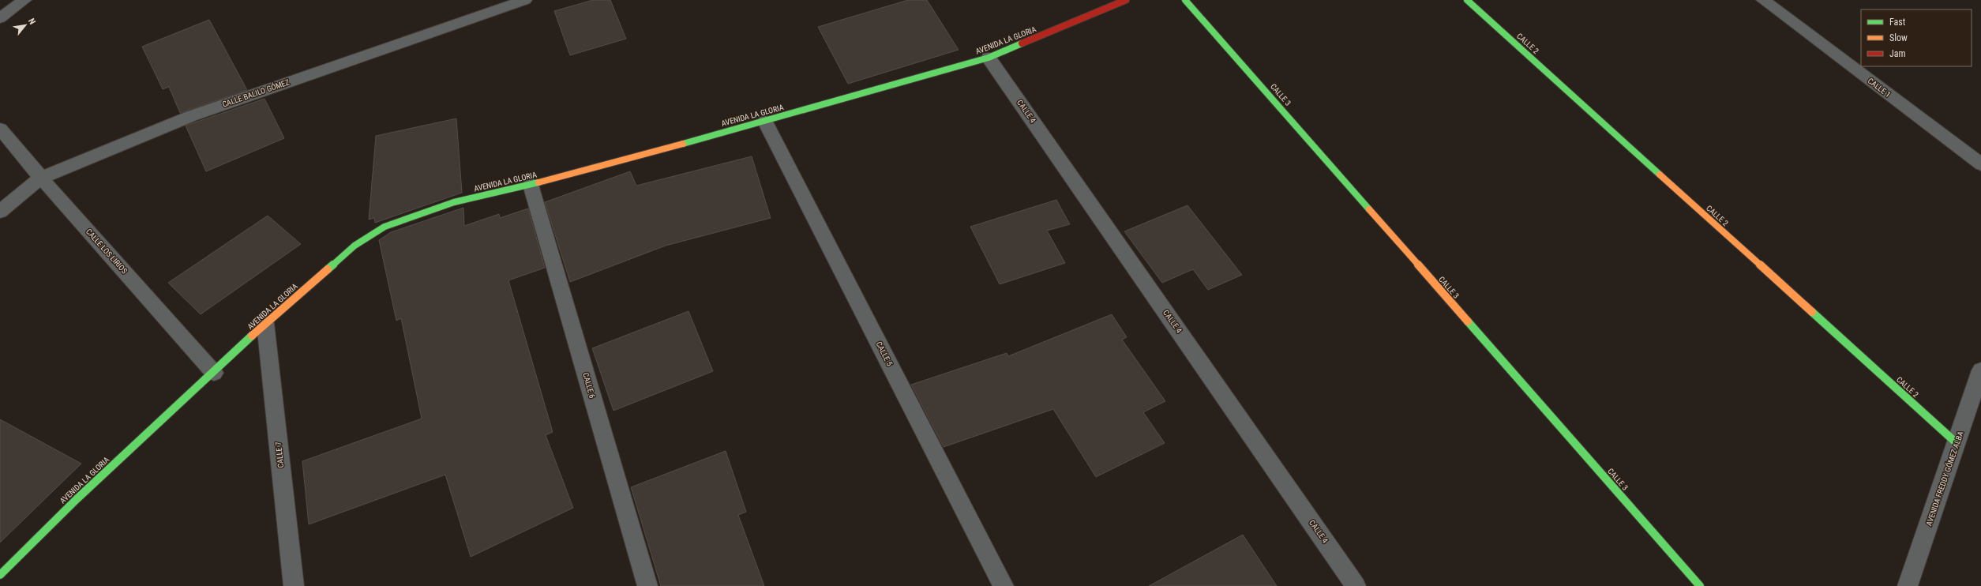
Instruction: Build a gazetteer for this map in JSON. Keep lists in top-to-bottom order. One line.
{"streets":{"street":["AVENIDA LA GLORIA","CALLE 2","CALLE 1","CALLE BALILO GÓMEZ","CALLE 3","CALLE 4","CALLE LOS LIRIOS","CALLE 5","CALLE 6","CALLE 7","AVENIDA FREDDY GÓMEZ ALBA"]},"crossings":[["AVENIDA LA GLORIA","CALLE 4"],["AVENIDA LA GLORIA","CALLE LOS LIRIOS"],["AVENIDA LA GLORIA","CALLE 5"],["AVENIDA LA GLORIA","CALLE 6"],["AVENIDA LA GLORIA","CALLE 7"],["CALLE 2","AVENIDA FREDDY GÓMEZ ALBA"],["CALLE BALILO GÓMEZ","CALLE LOS LIRIOS"]],"legend":["Fast","Slow","Jam"],"north":"top right"}
